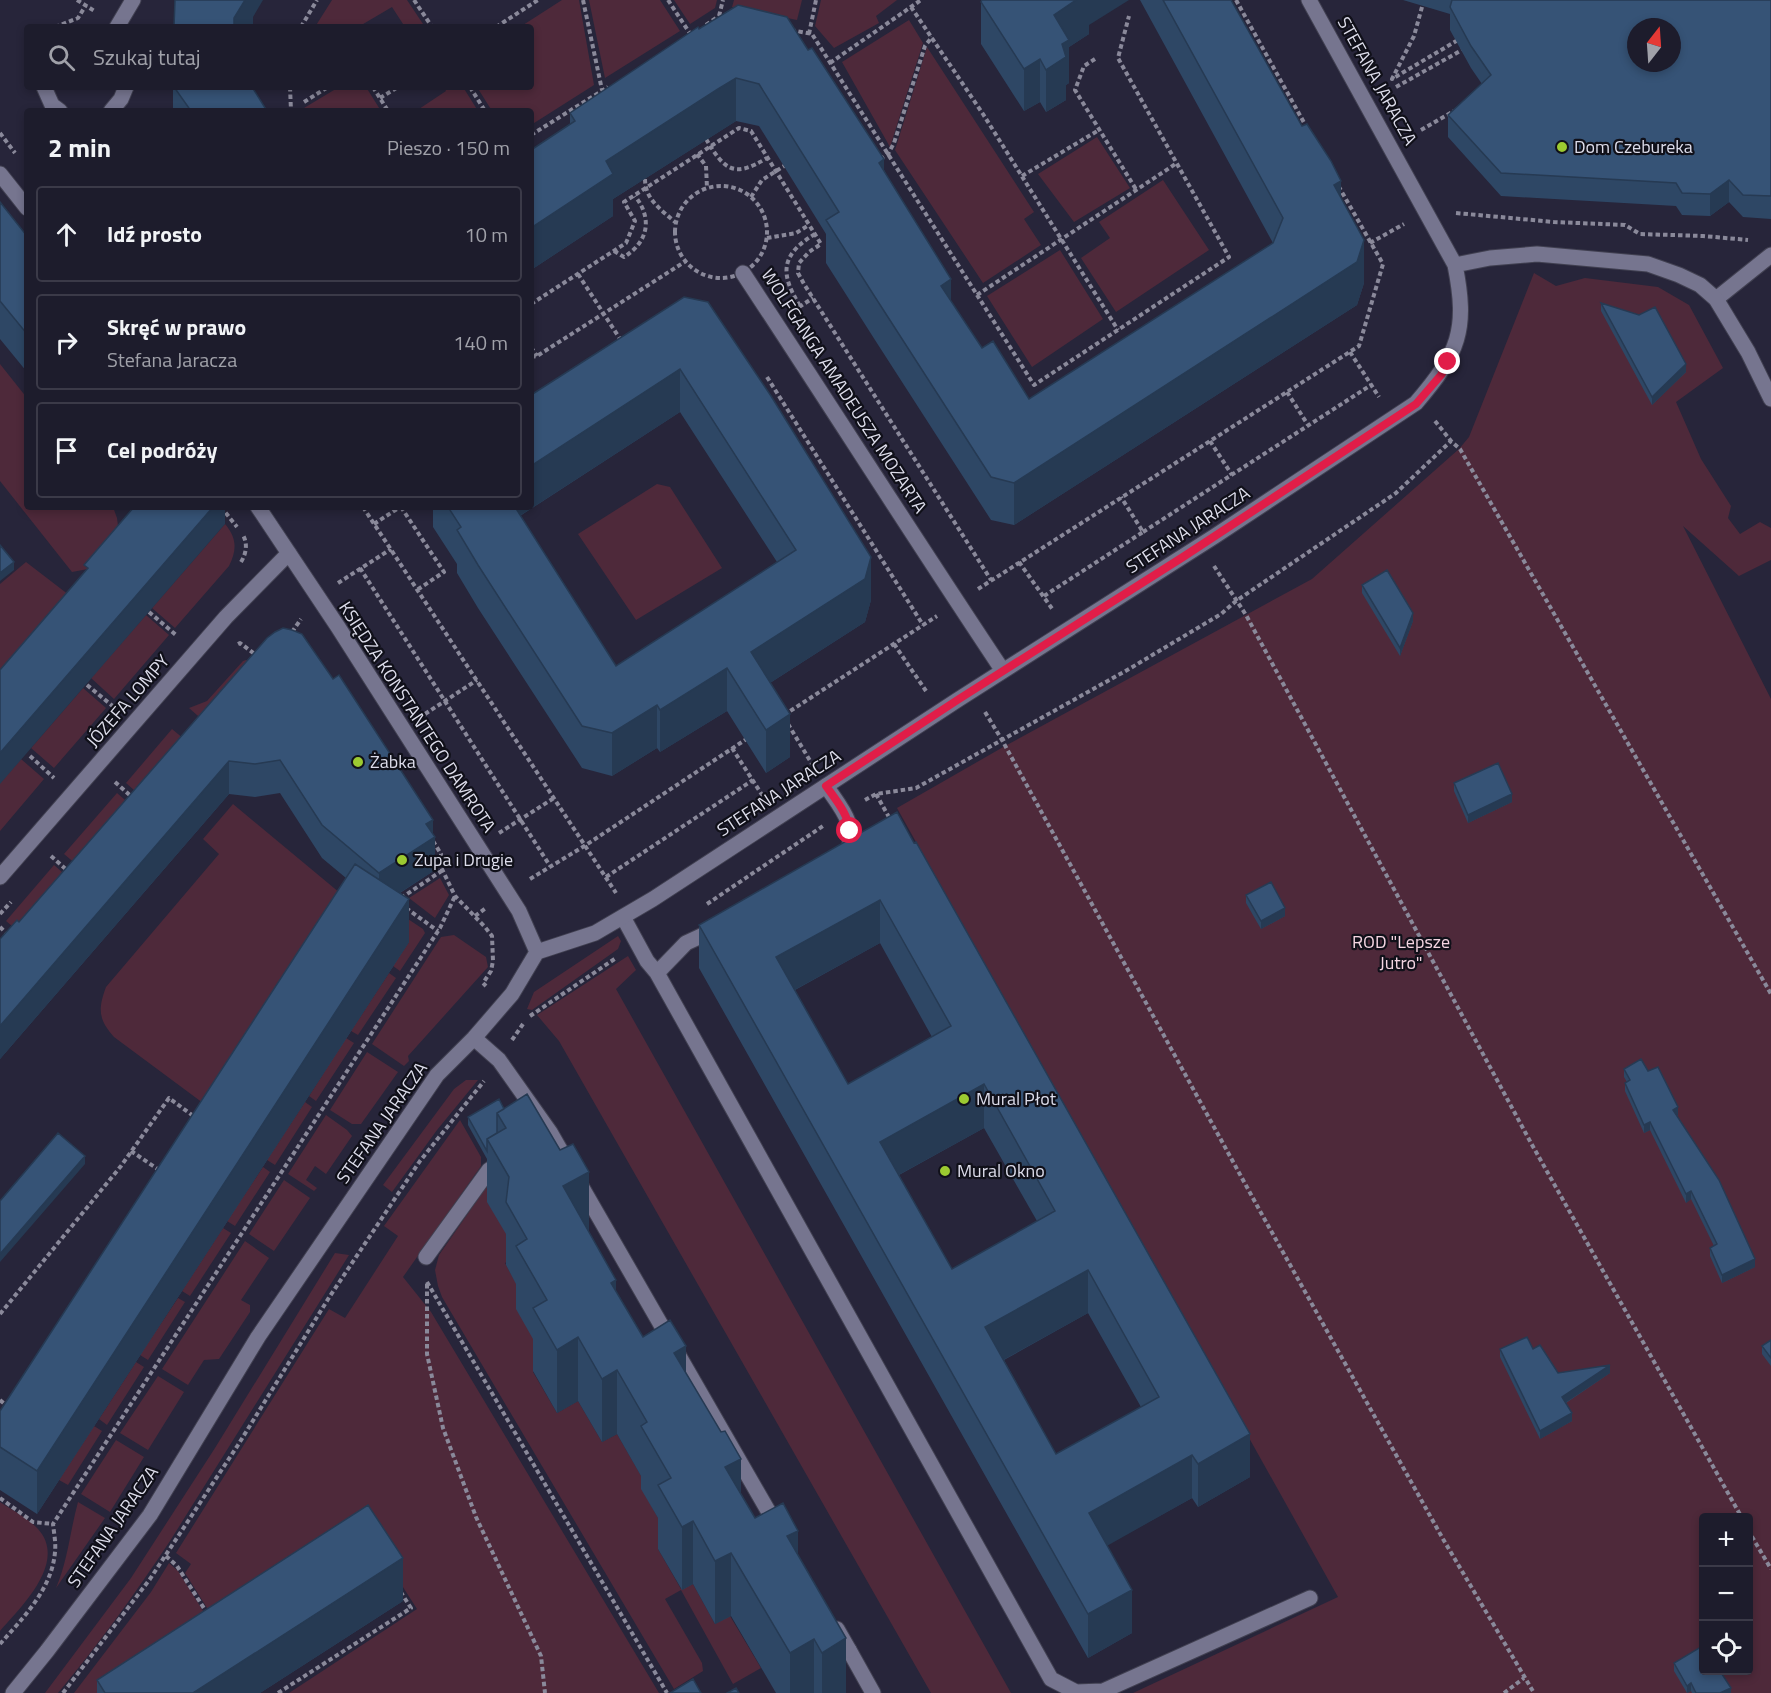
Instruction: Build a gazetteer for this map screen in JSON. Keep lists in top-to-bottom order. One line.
{"streets":{"street":["STEFANA JARACZA","WOLFGANGA AMADEUSZA MOZARTA","JÓZEFA LOMPY","KSIĘDZA KONSTANTEGO DAMROTA"]},"crossings":[["STEFANA JARACZA","WOLFGANGA AMADEUSZA MOZARTA"],["STEFANA JARACZA","KSIĘDZA KONSTANTEGO DAMROTA"],["JÓZEFA LOMPY","KSIĘDZA KONSTANTEGO DAMROTA"]],"parks":["ROD \"Lepsze Jutro\""],"places":["Dom Czebureka","Żabka","Zupa i Drugie","Mural Płot","Mural Okno"],"north":"top","page":{"search":"Szukaj tutaj","heading":["2 min","Pieszo · 150 m"],"list":[["Idź prosto","10 m"],["Skręć w prawo","Stefana Jaracza","140 m"],"Cel podróży"],"map_buttons":["+","−"]}}
